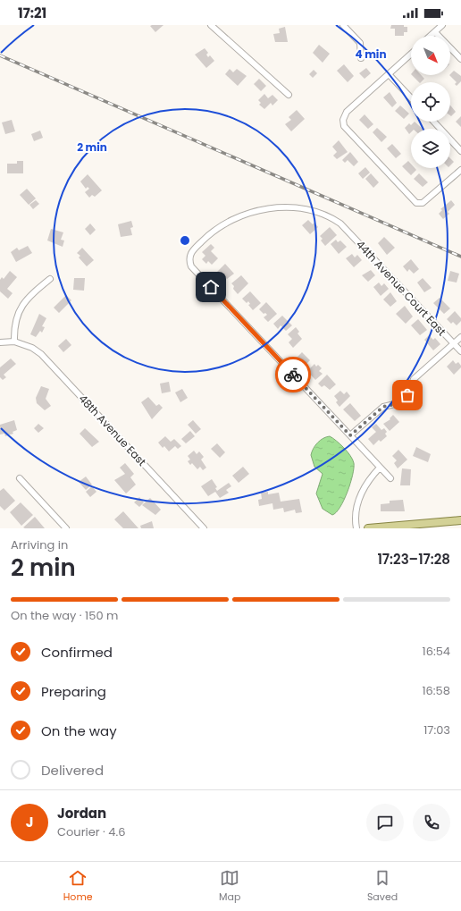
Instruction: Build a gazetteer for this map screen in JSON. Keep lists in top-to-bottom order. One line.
{"streets":{"street":["44th Avenue Court East","48th Avenue East"]},"north":"bottom right","page":{"status":"17:21","heading":["2 min","Arriving in","17:23–17:28"],"panel":["Jordan","Courier · 4.6"],"bar":"On the way · 150 m","list":[["Confirmed","16:54"],["Preparing","16:58"],["On the way","17:03"],"Delivered"],"round":"J","tabs":["Home","Map","Saved"]},"rings":["4 min","2 min"]}
